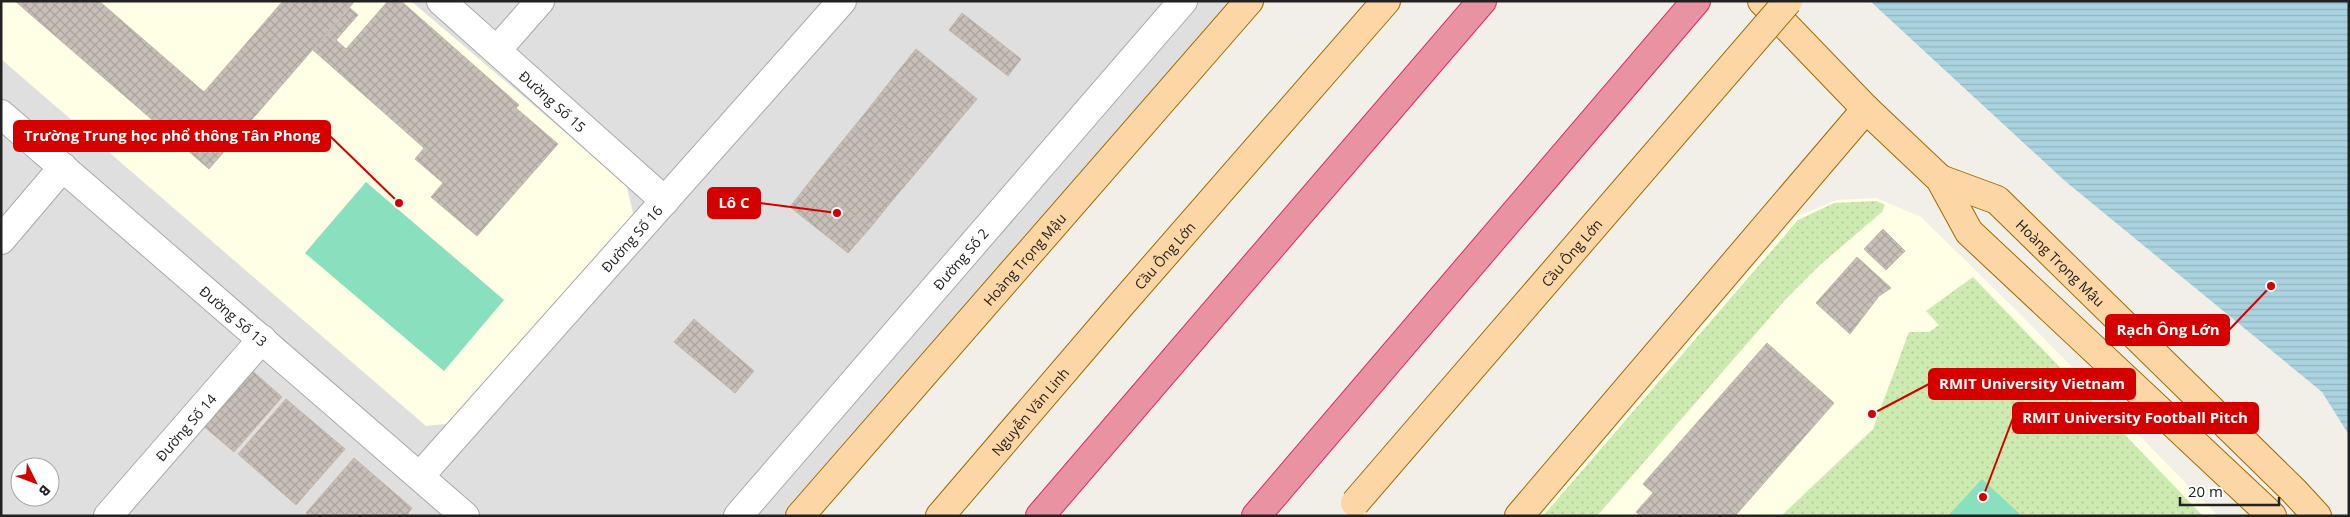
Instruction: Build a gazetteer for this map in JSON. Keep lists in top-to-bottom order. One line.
{"streets":{"main road":["Cầu Ông Lớn","Hoàng Trọng Mậu","Nguyễn Văn Linh"],"street":["Đường Số 15","Đường Số 16","Đường Số 2","Đường Số 13","Đường Số 14"]},"crossings":[["Đường Số 15","Đường Số 16"],["Đường Số 16","Đường Số 13"],["Cầu Ông Lớn","Nguyễn Văn Linh"],["Đường Số 13","Đường Số 14"]],"places":["Trường Trung học phổ thông Tân Phong","Lô C","Rạch Ông Lớn","RMIT University Vietnam","RMIT University Football Pitch"],"scale_bar":"20 m","north":"bottom right"}
